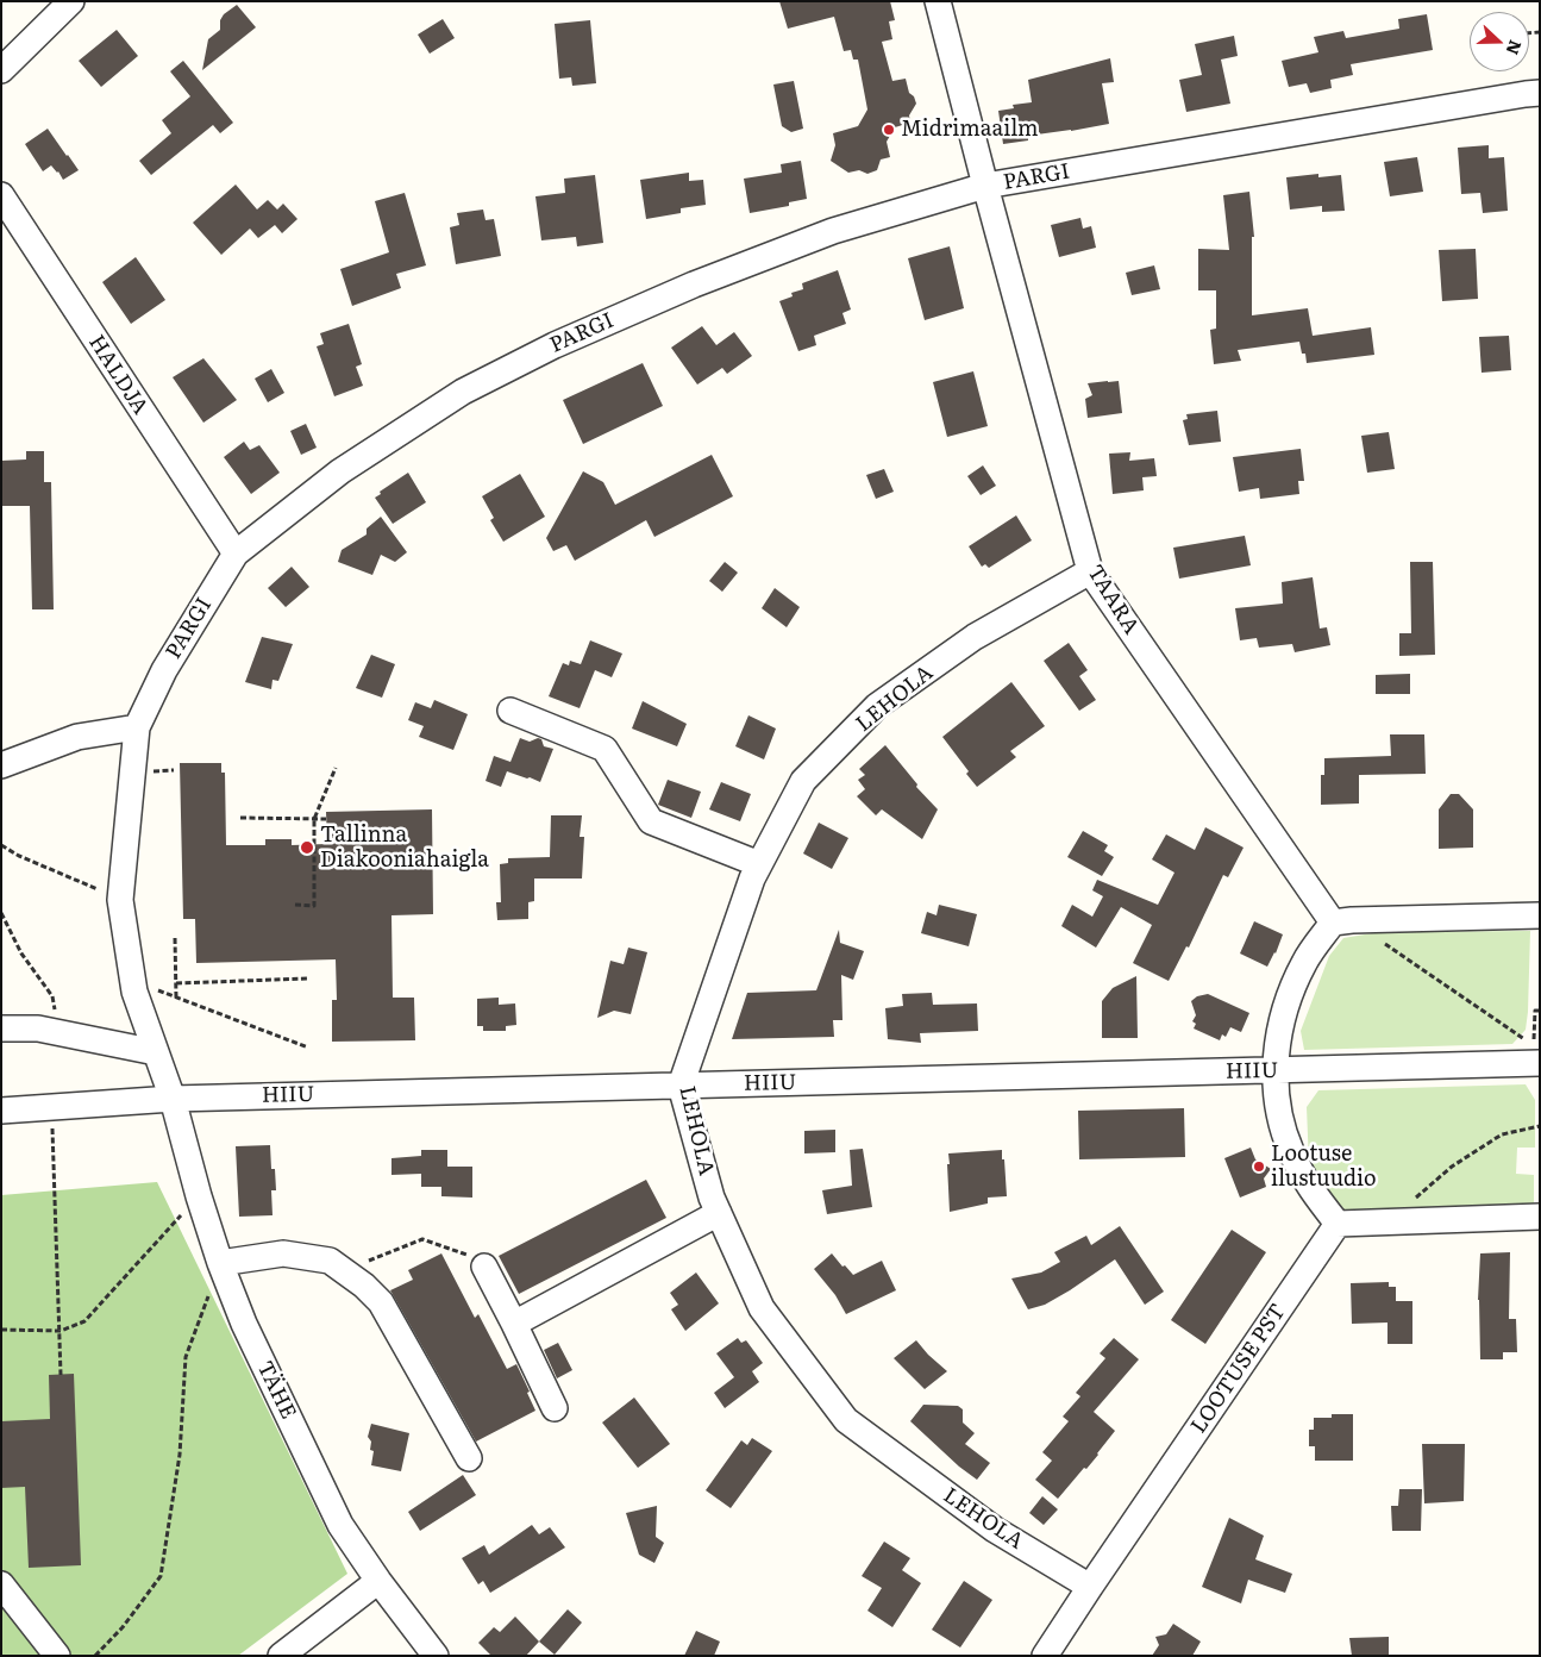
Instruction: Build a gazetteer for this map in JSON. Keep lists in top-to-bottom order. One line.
{"streets":{"street":["PARGI","HALDJA","TAARA","LEHOLA","HIIU","LOOTUSE PST","TÄHE"]},"crossings":[["PARGI","HALDJA"],["PARGI","TAARA"],["PARGI","HIIU"],["PARGI","TÄHE"],["TAARA","LEHOLA"],["LEHOLA","HIIU"],["LEHOLA","LOOTUSE PST"],["HIIU","TÄHE"]],"places":["Midrimaailm","Tallinna Diakooniahaigla","Lootuse ilustuudio"],"north":"right"}
